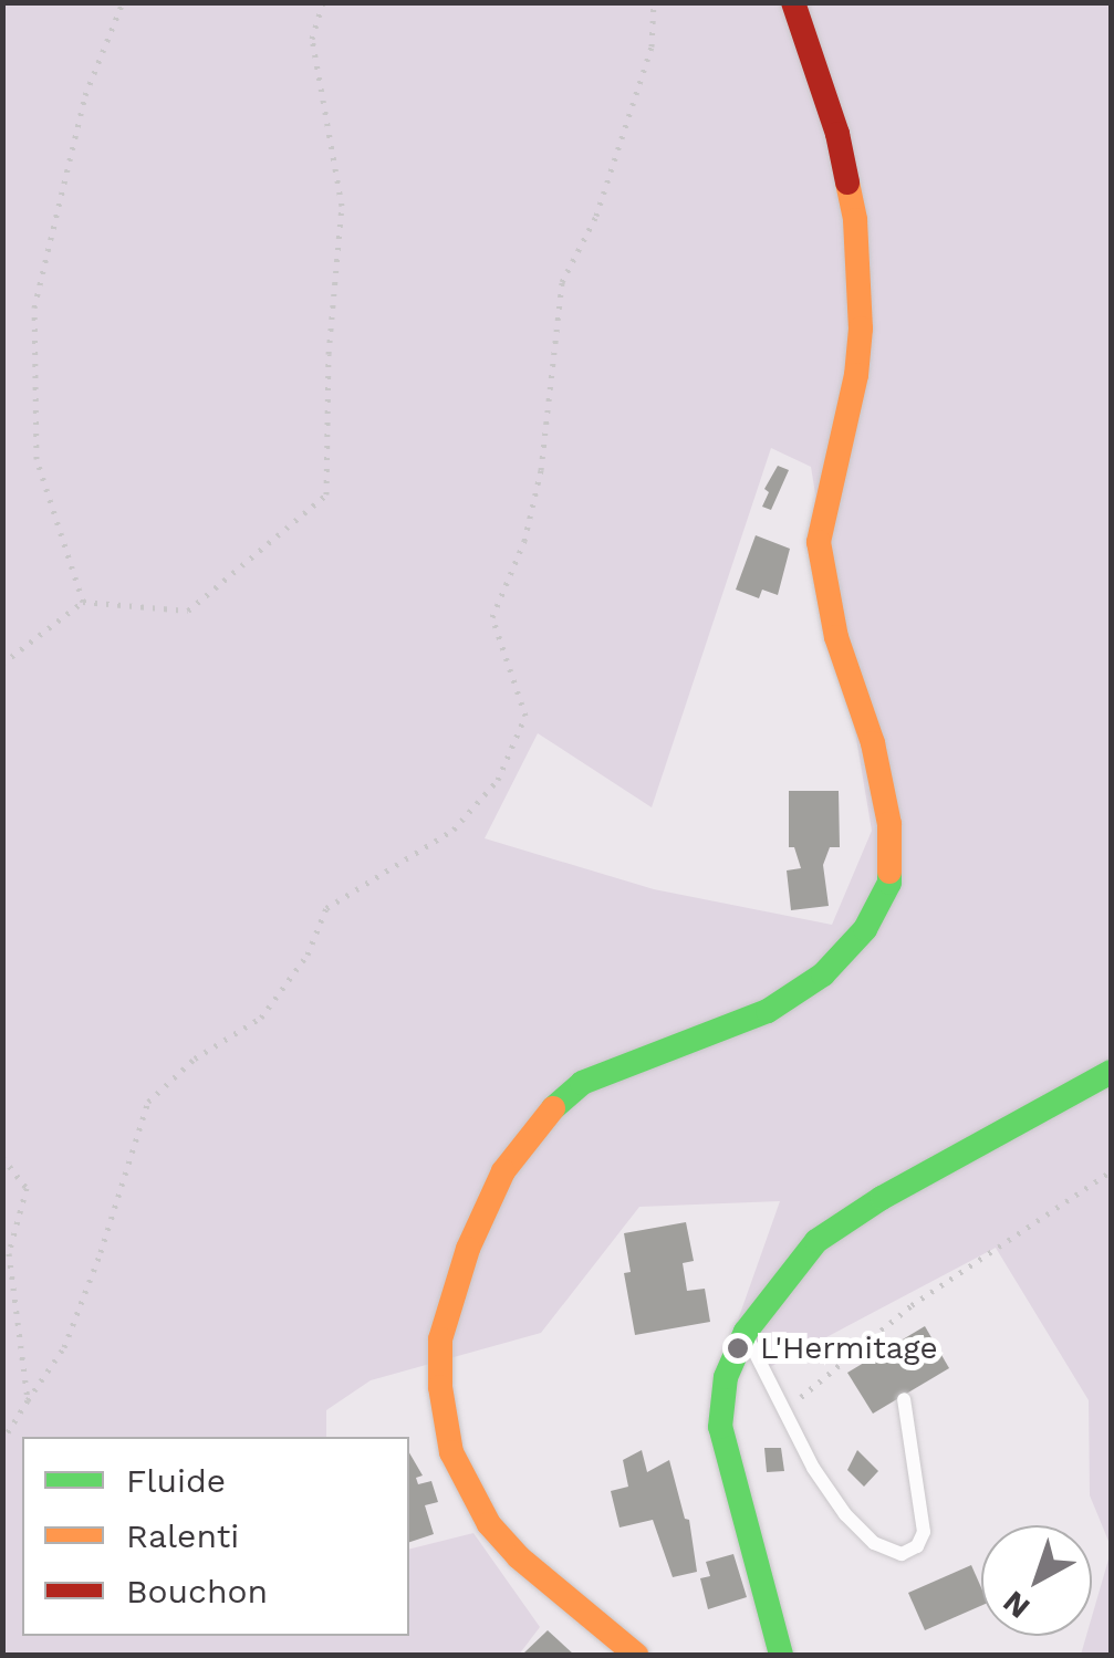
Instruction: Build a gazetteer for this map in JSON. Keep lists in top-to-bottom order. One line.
{"places":["L'Hermitage"],"legend":["Fluide","Ralenti","Bouchon"],"north":"bottom left"}
